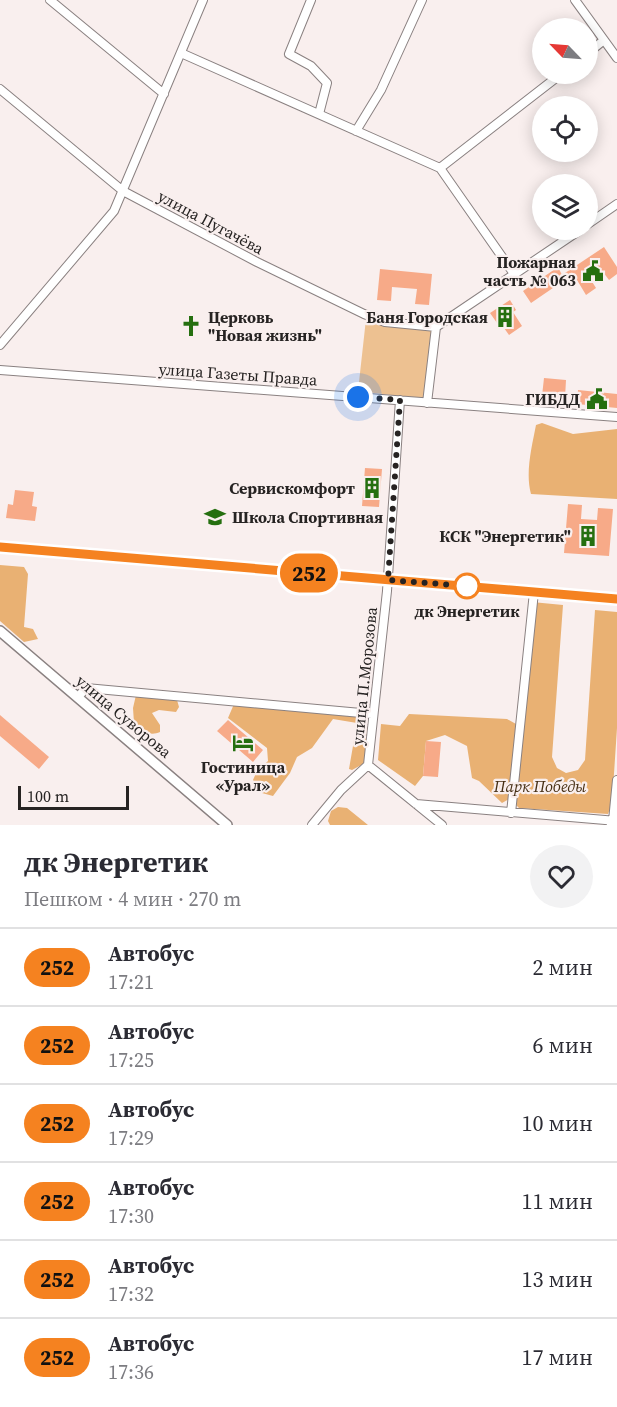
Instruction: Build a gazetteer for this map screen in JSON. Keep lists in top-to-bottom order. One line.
{"streets":{"main road":["улица Суворова"],"street":["улица Пугачёва","улица Газеты Правда","улица П.Морозова"]},"crossings":[["улица Газеты Правда","улица П.Морозова"]],"parks":["Парк Победы"],"places":{"public building":["Пожарная часть № 063","ГИБДД"],"building":["Баня Городская","Сервискомфорт","КСК \"Энергетик\""],"church":["Церковь \"Новая жизнь\""],"school or university":["Школа Спортивная"],"other":["дк Энергетик"],"hotel":["Гостиница «Урал»"]},"lines":["bus line 252"],"scale_bar":"100 m","north":"top left","page":{"on_map":"252","scale":"100 m","heading":["дк Энергетик","Пешком · 4 мин · 270 m"],"list":[{"mark":"252","name":"Автобус","note":"17:21","value":"2 мин"},{"mark":"252","name":"Автобус","note":"17:25","value":"6 мин"},{"mark":"252","name":"Автобус","note":"17:29","value":"10 мин"},{"mark":"252","name":"Автобус","note":"17:30","value":"11 мин"},{"mark":"252","name":"Автобус","note":"17:32","value":"13 мин"},{"mark":"252","name":"Автобус","note":"17:36","value":"17 мин"}]}}
